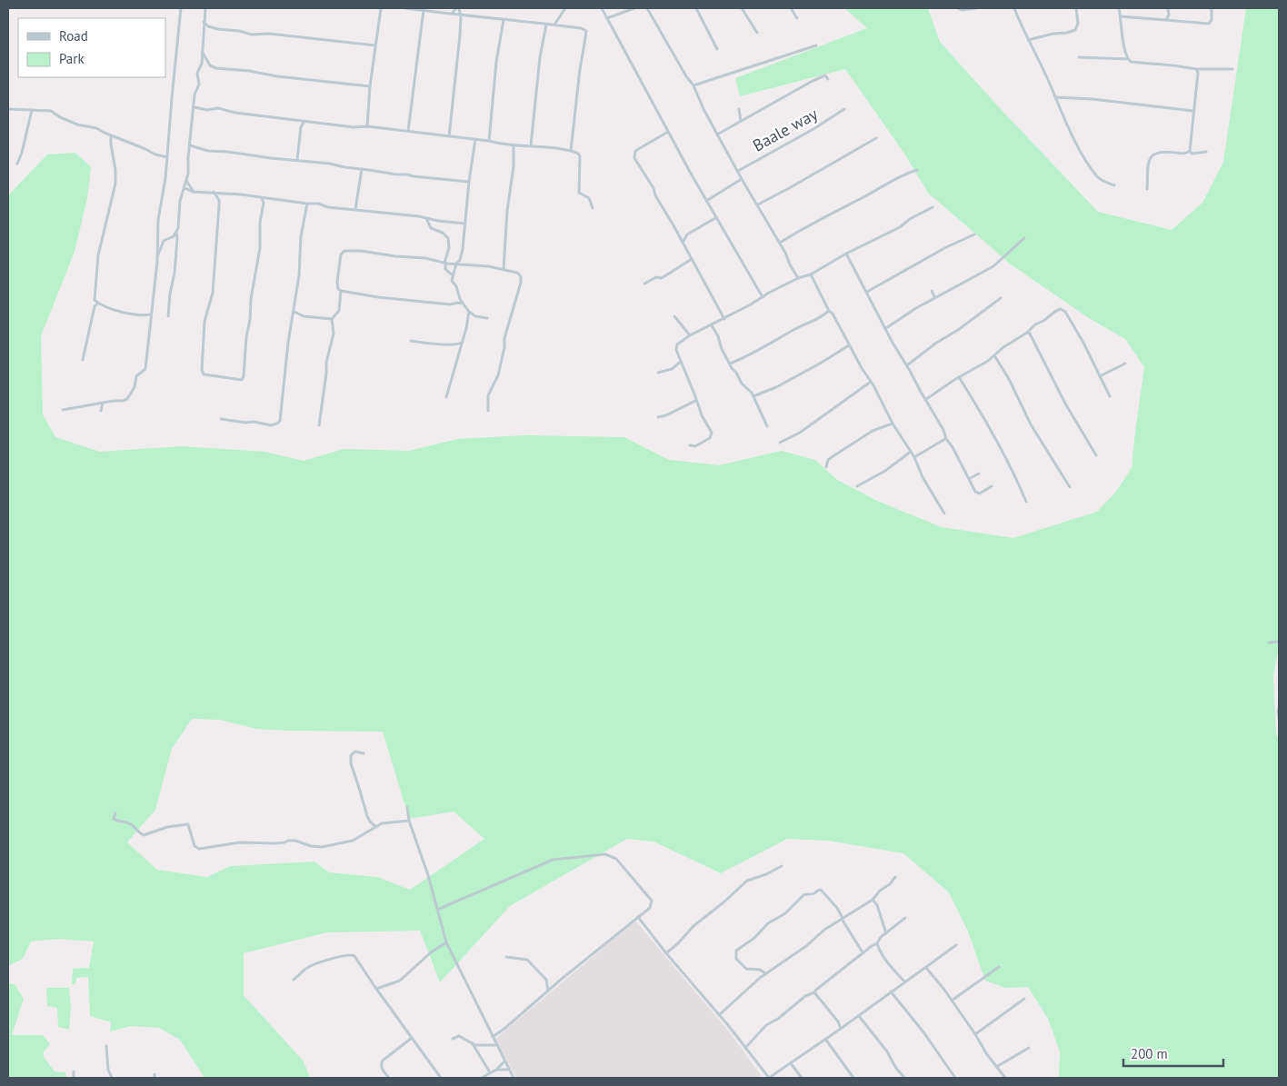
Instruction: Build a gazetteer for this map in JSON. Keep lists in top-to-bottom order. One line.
{"streets":{"street":["Baale way"]},"legend":["Road","Park"],"scale_bar":"200 m"}
